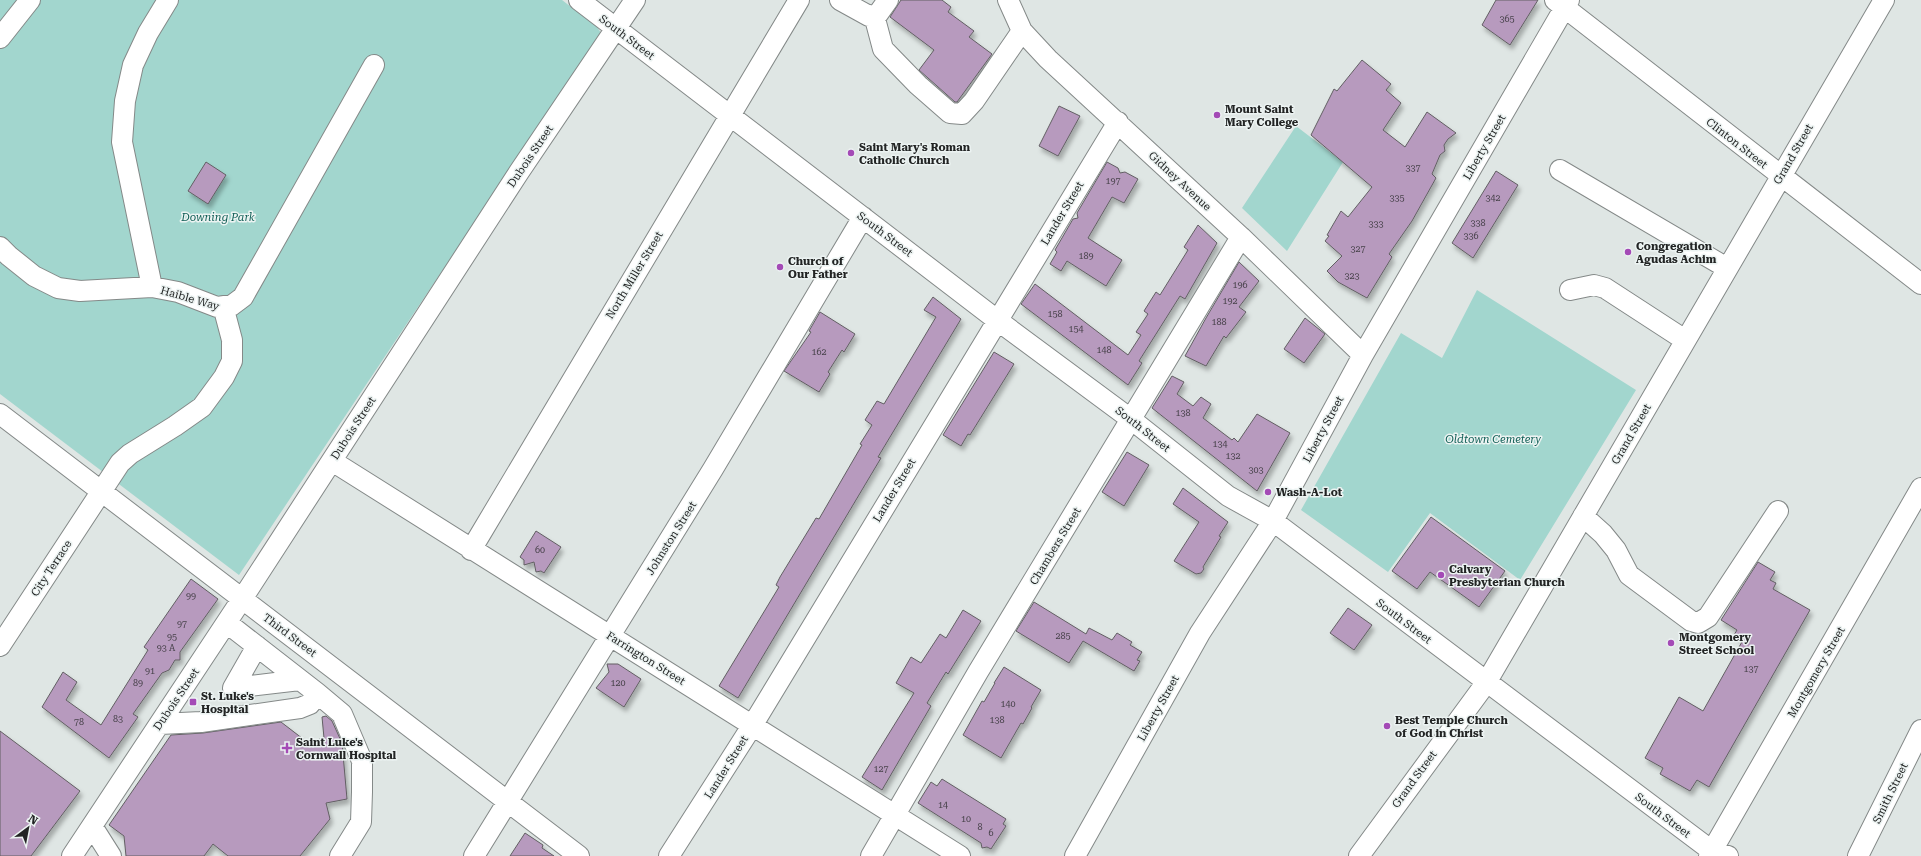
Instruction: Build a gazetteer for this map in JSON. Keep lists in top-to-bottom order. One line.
{"streets":{"street":["South Street","Clinton Street","Liberty Street","Grand Street","Dubois Street","Gidney Avenue","Lander Street","North Miller Street","Haible Way","Johnston Street","Chambers Street","City Terrace","Third Street","Farrington Street","Montgomery Street","Smith Street"]},"crossings":[["South Street","Liberty Street"],["South Street","Grand Street"],["South Street","Dubois Street"],["South Street","Lander Street"],["South Street","North Miller Street"],["South Street","Johnston Street"],["South Street","Chambers Street"],["South Street","Montgomery Street"],["Clinton Street","Liberty Street"],["Clinton Street","Grand Street"],["Liberty Street","Gidney Avenue"],["Dubois Street","Third Street"],["Dubois Street","Farrington Street"],["Gidney Avenue","Lander Street"],["Gidney Avenue","Chambers Street"],["Lander Street","Farrington Street"],["North Miller Street","Farrington Street"],["Haible Way","City Terrace"],["Haible Way","Third Street"],["Johnston Street","Third Street"],["Johnston Street","Farrington Street"],["Chambers Street","Farrington Street"],["City Terrace","Third Street"]],"parks":["Downing Park","Oldtown Cemetery"],"places":{"other":["Mount Saint Mary College","Saint Mary's Roman Catholic Church","Congregation Agudas Achim","Church of Our Father","Wash-A-Lot","Calvary Presbyterian Church","Montgomery Street School","Best Temple Church of God in Christ"],"transit":["St. Luke's Hospital"],"health":["Saint Luke's Cornwall Hospital"]},"house_numbers":["365","337","197","335","342","338","333","336","327","189","323","196","192","158","188","154","148","162","138","134","132","303","60","99","97","285","95","93 A","137","91","89","120","140","83","138","78","127","14","10","8","6"],"north":"top right"}
